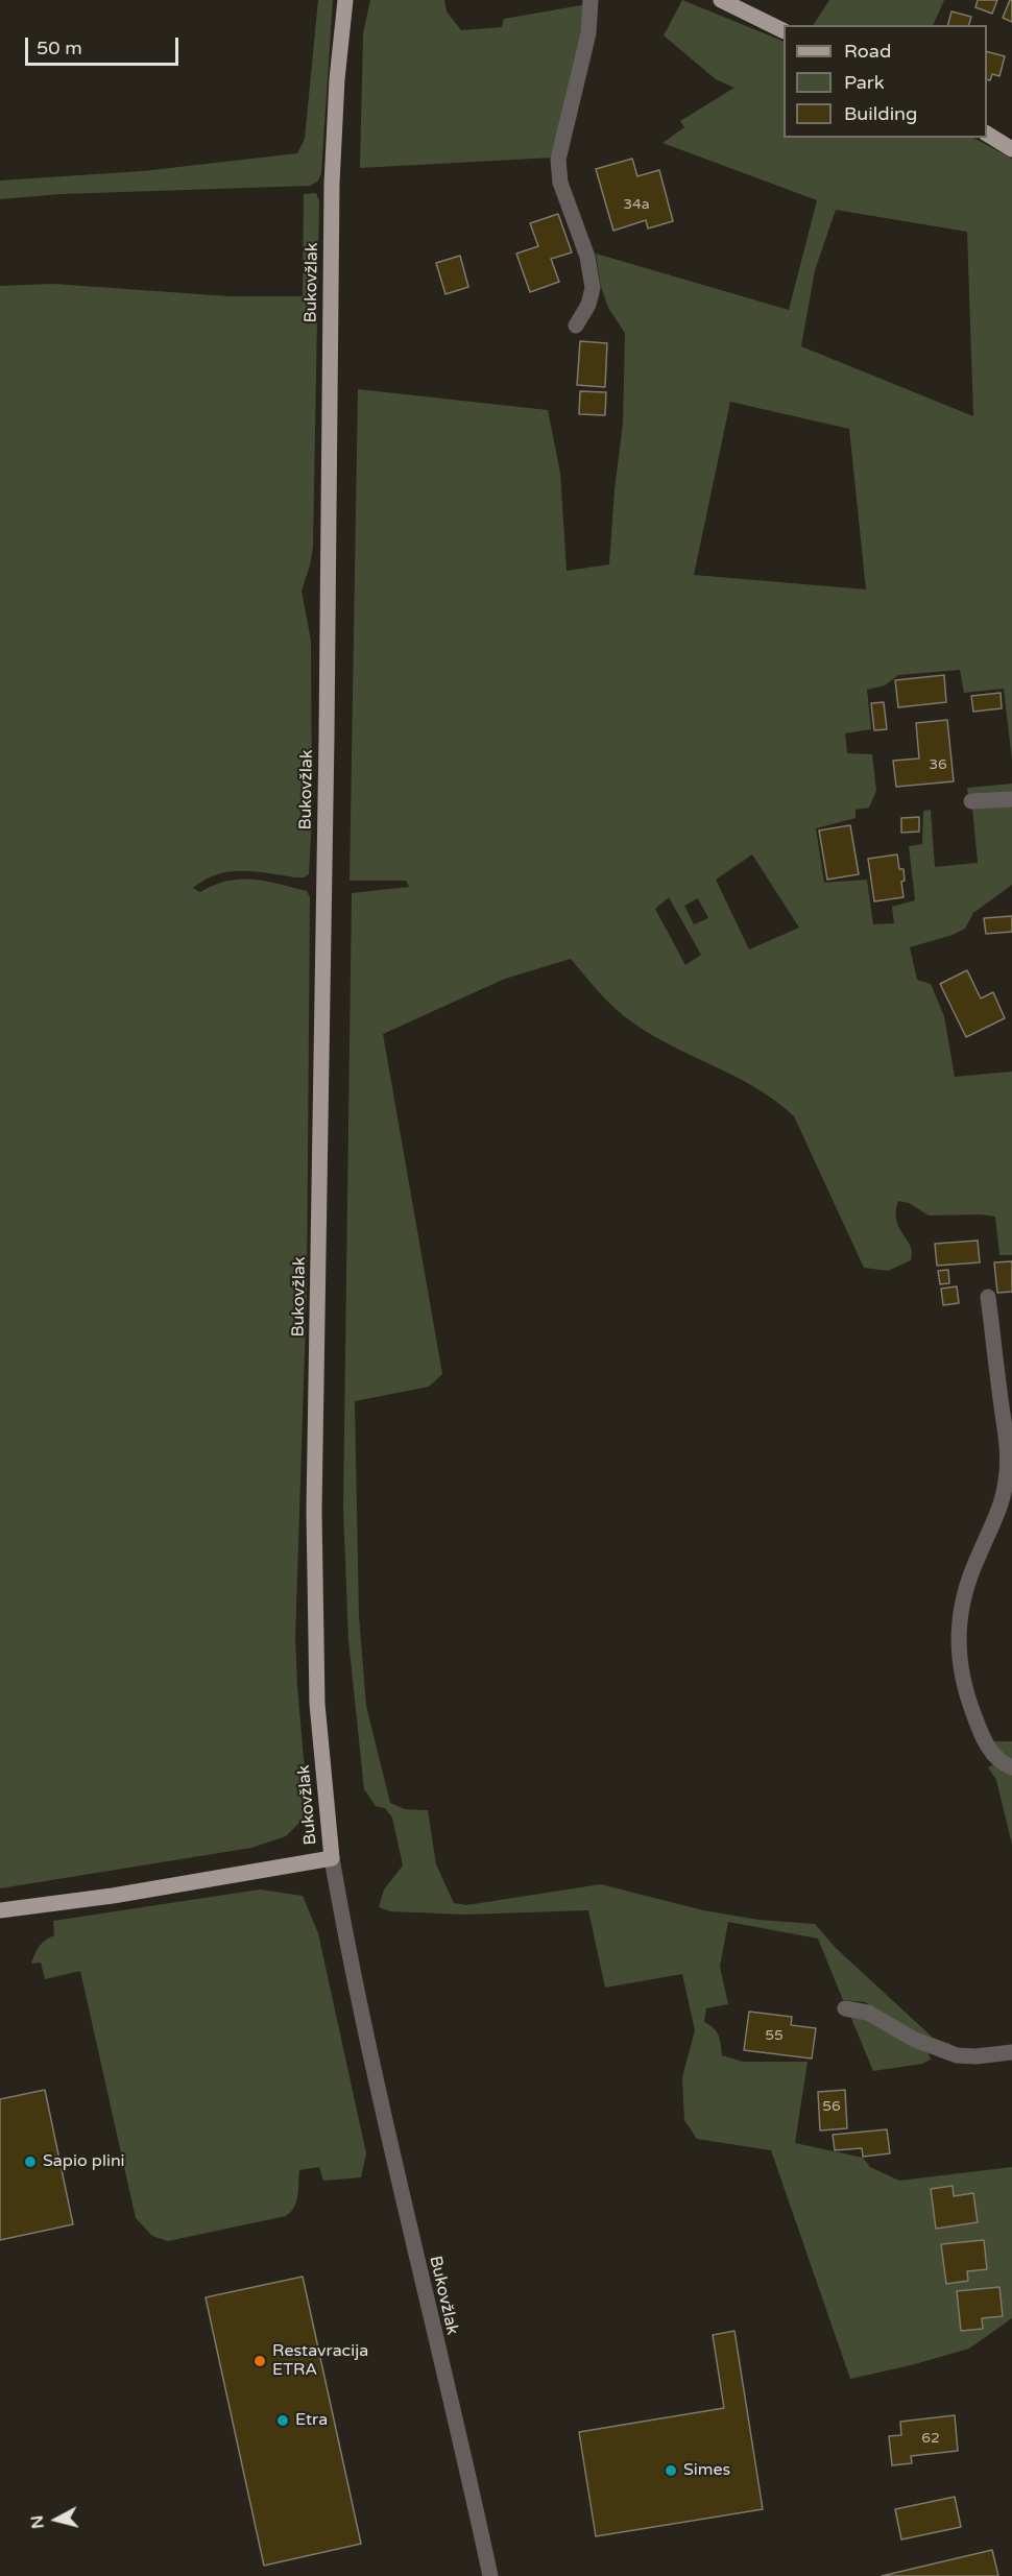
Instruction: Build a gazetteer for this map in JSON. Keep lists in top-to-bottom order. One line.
{"streets":{"main road":["Bukovžlak"]},"places":["Sapio plini","Restavracija ETRA","Etra","Simes"],"house_numbers":["34a","36","55","56","62"],"legend":["Road","Park","Building"],"scale_bar":"50 m","north":"left"}
